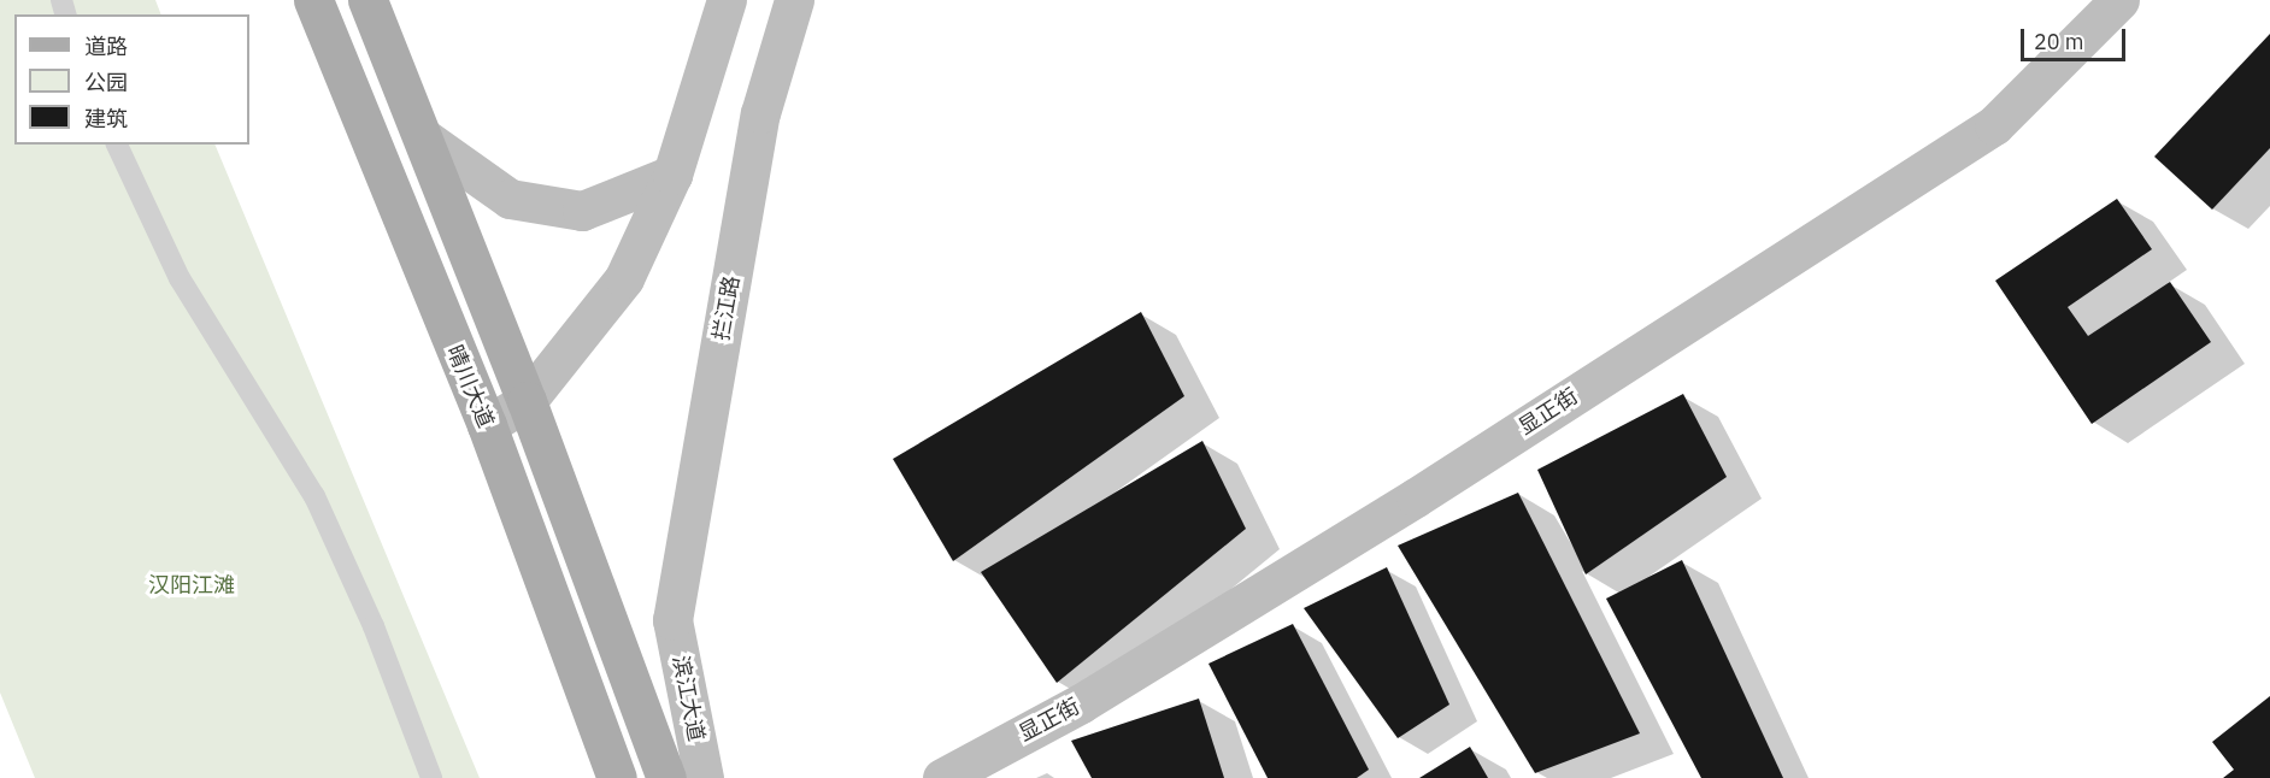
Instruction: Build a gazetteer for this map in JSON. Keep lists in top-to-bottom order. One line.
{"streets":{"main road":["拦江路","晴川大道","显正街","滨江大道"]},"crossings":[["拦江路","滨江大道"]],"parks":["汉阳江滩"],"legend":["道路","公园","建筑"],"scale_bar":"20 m"}
